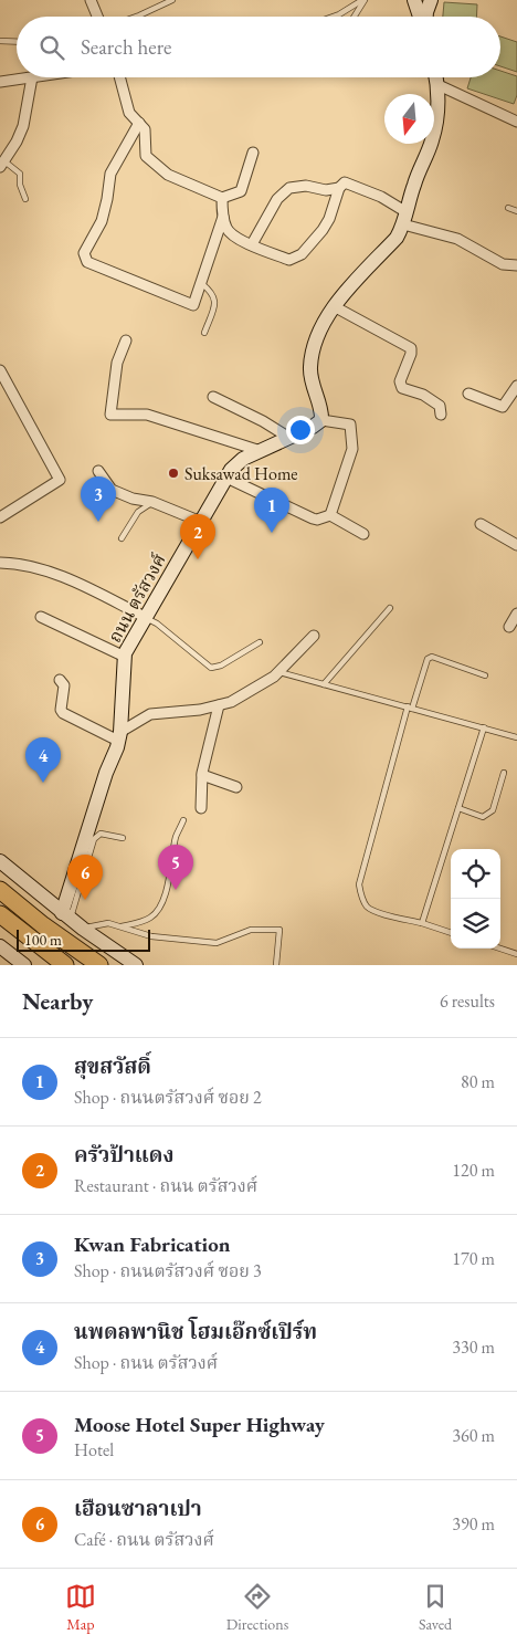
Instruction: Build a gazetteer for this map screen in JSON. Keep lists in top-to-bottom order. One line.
{"streets":{"street":["ถนน ตรัสวงศ์"]},"places":["Suksawad Home"],"scale_bar":"100 m","north":"bottom","page":{"search":"Search here","pins":["3","1","2","4","5","6"],"scale":"100 m","heading":["Nearby","6 results"],"list":[{"mark":"1","name":"สุขสวัสดิ์","note":"Shop · ถนนตรัสวงศ์ ซอย 2","value":"80 m"},{"mark":"2","name":"ครัวป้าแดง","note":"Restaurant · ถนน ตรัสวงศ์","value":"120 m"},{"mark":"3","name":"Kwan Fabrication","note":"Shop · ถนนตรัสวงศ์ ซอย 3","value":"170 m"},{"mark":"4","name":"นพดลพานิช โฮมเอ๊กซ์เปิร์ท","note":"Shop · ถนน ตรัสวงศ์","value":"330 m"},{"mark":"5","name":"Moose Hotel Super Highway","note":"Hotel","value":"360 m"},{"mark":"6","name":"เฮือนซาลาเปา","note":"Café · ถนน ตรัสวงศ์","value":"390 m"}],"nav":["Map","Directions","Saved"]}}
